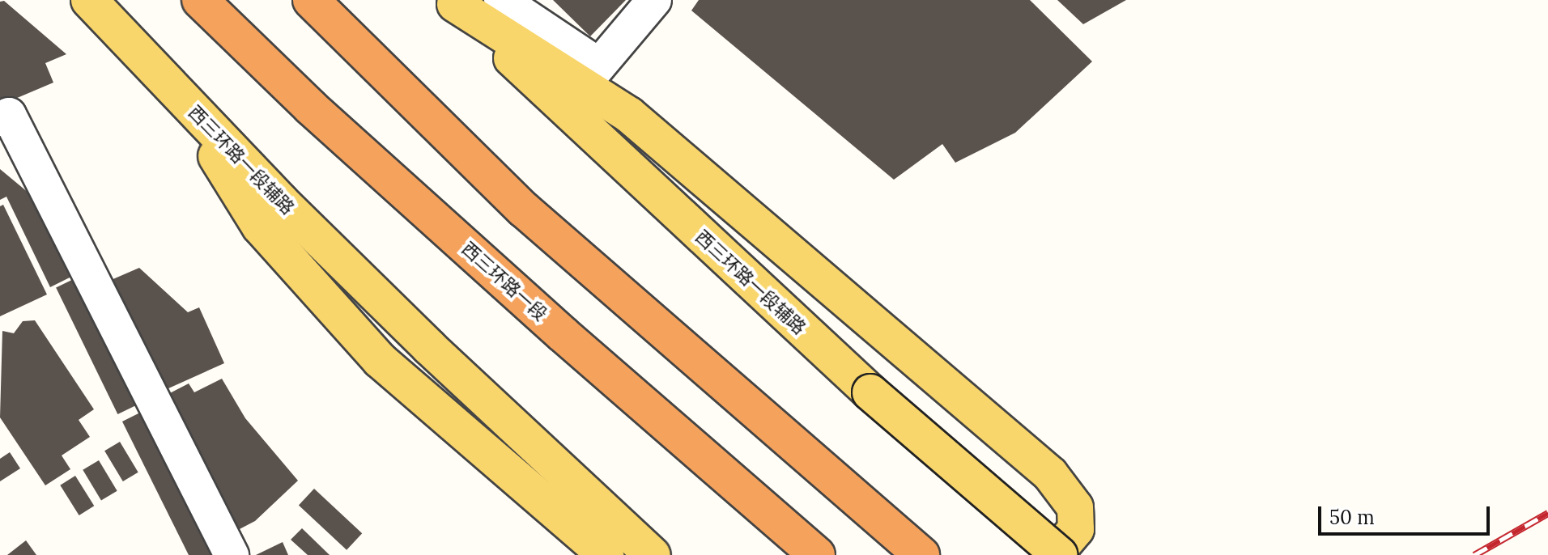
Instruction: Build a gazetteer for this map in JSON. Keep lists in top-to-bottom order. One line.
{"streets":{"highway":["西三环路一段"],"main road":["西三环路一段辅路"]},"scale_bar":"50 m"}
